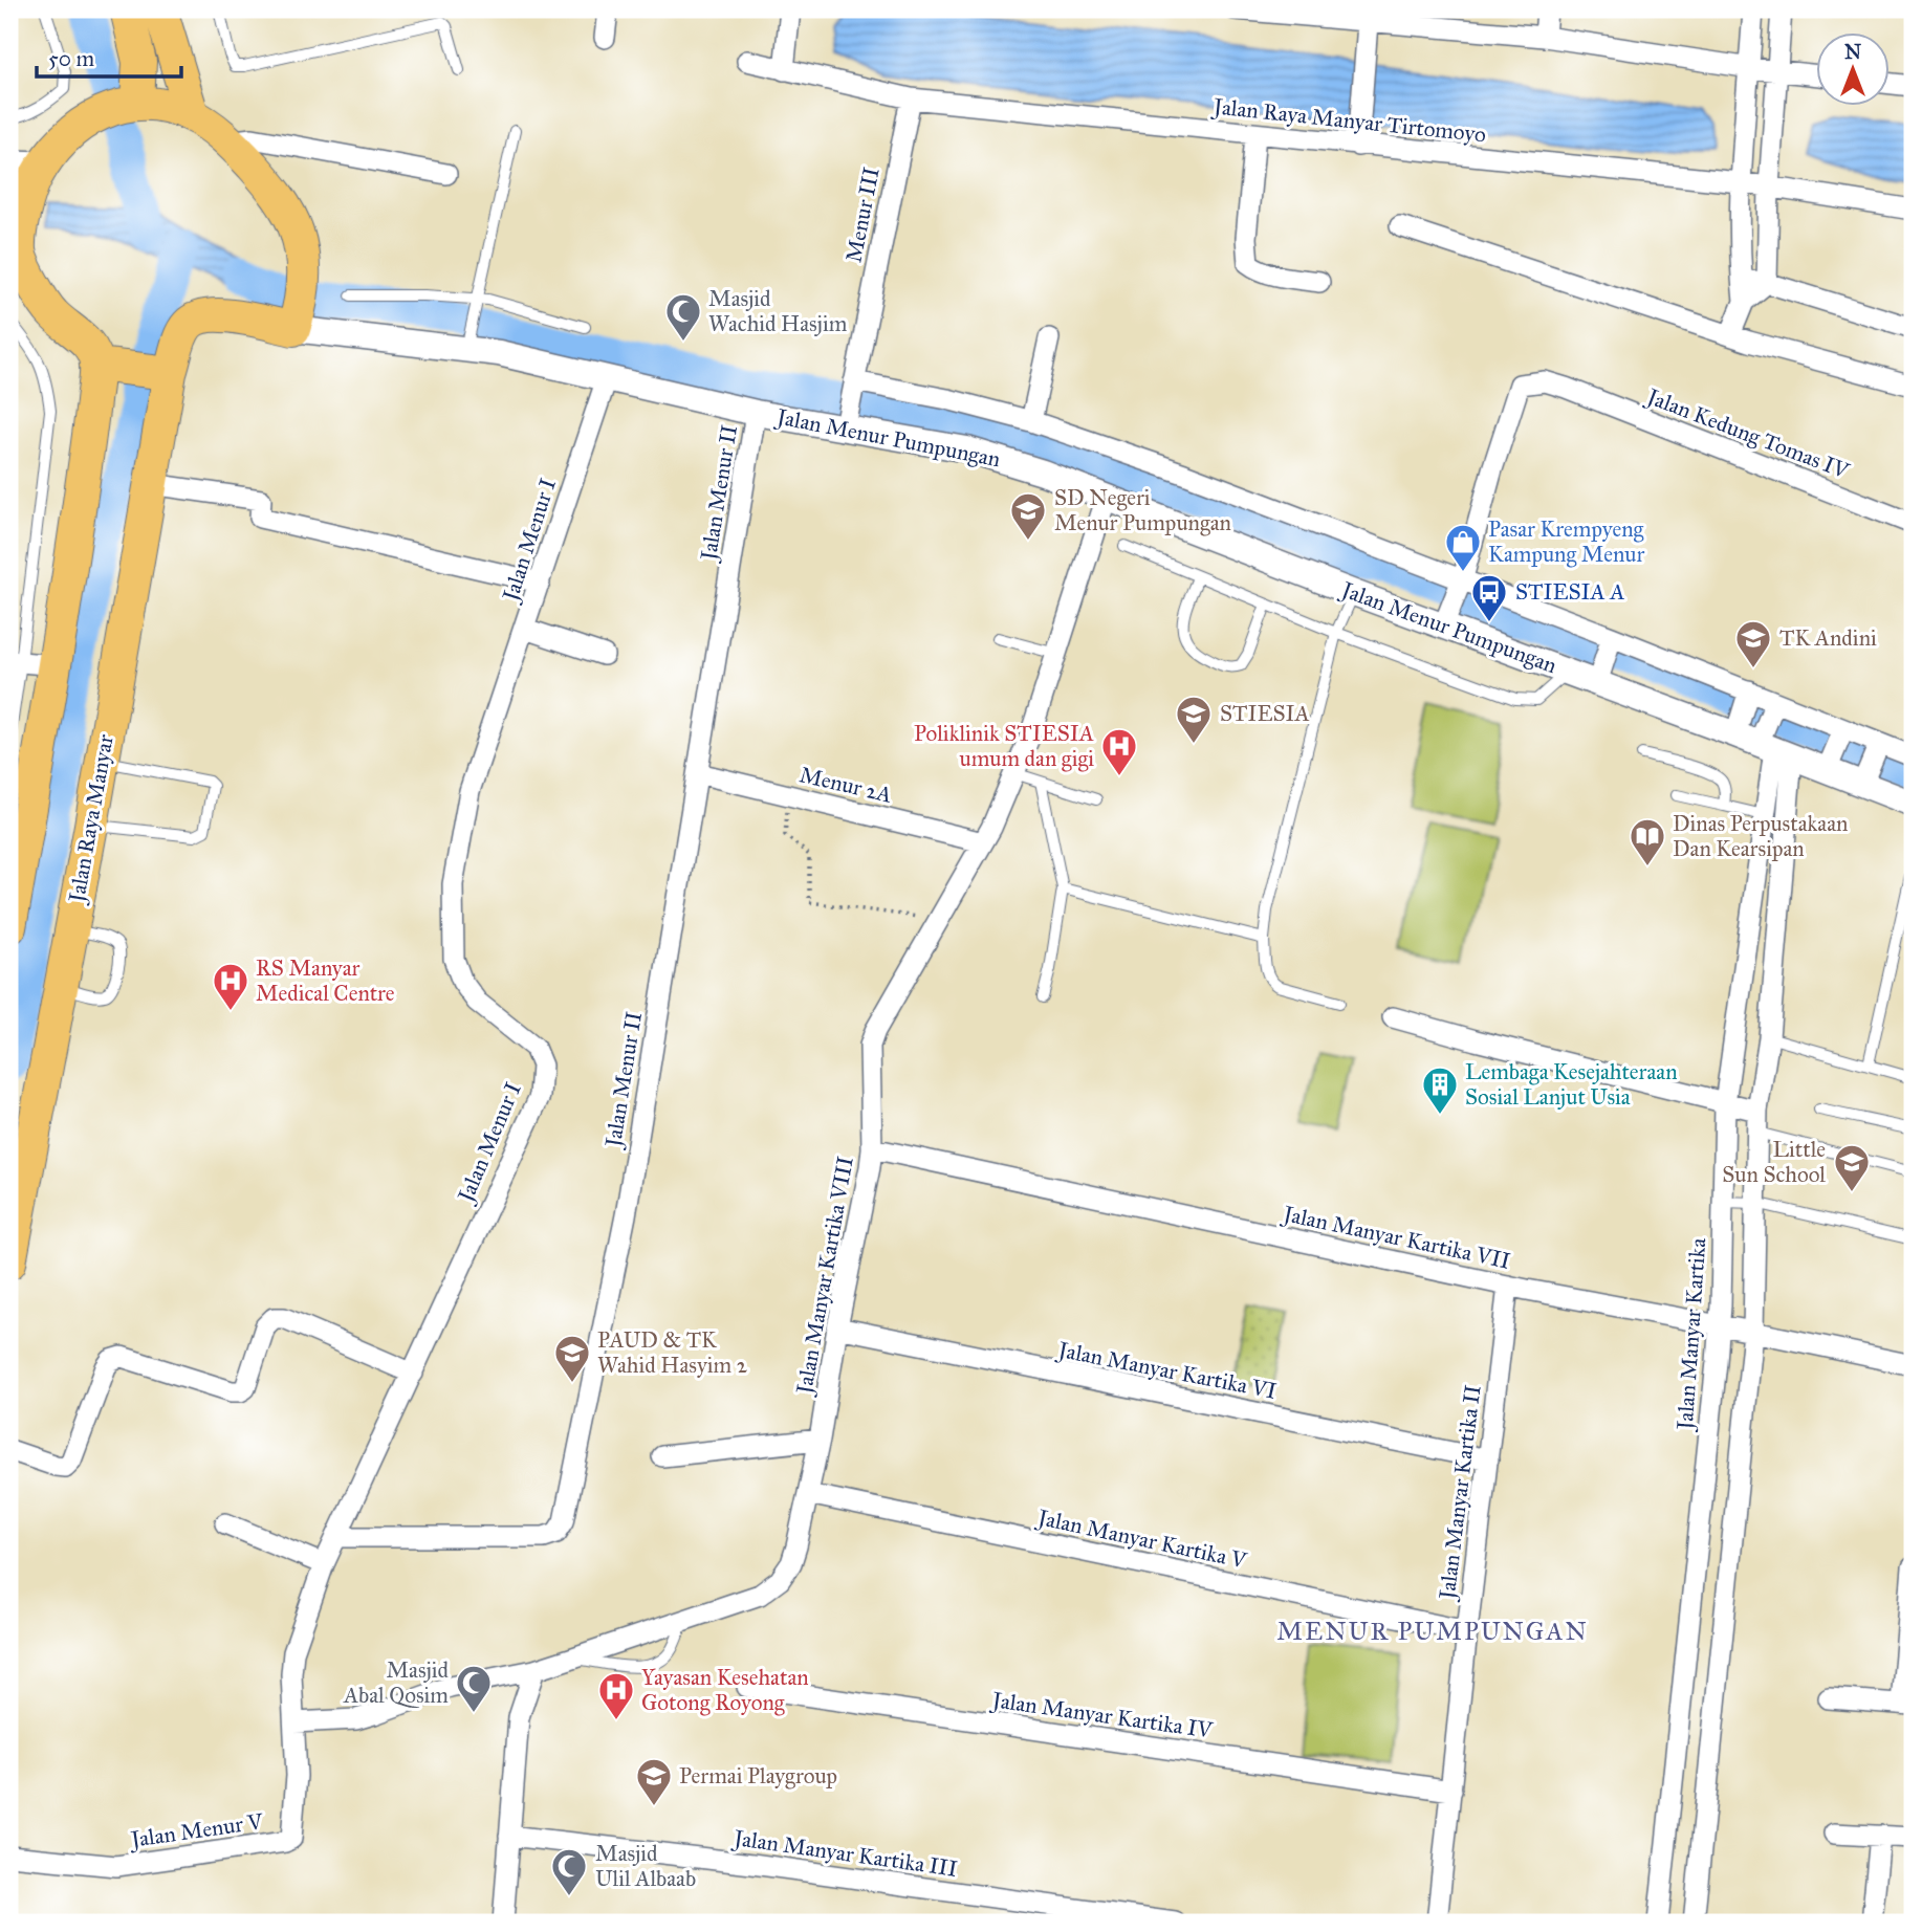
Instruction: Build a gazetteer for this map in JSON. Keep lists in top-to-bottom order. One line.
{"streets":{"main road":["Jalan Raya Manyar"],"street":["Jalan Raya Manyar Tirtomoyo","Menur III","Jalan Kedung Tomas IV","Jalan Menur Pumpungan","Jalan Menur II","Jalan Menur I","Menur 2A","Jalan Manyar Kartika VII","Jalan Manyar Kartika VIII","Jalan Manyar Kartika","Jalan Manyar Kartika VI","Jalan Manyar Kartika II","Jalan Manyar Kartika V","Jalan Manyar Kartika IV","Jalan Menur V","Jalan Manyar Kartika III"]},"crossings":[["Jalan Raya Manyar Tirtomoyo","Menur III"],["Menur III","Jalan Menur Pumpungan"],["Jalan Kedung Tomas IV","Jalan Menur Pumpungan"],["Jalan Menur Pumpungan","Jalan Menur II"],["Jalan Menur Pumpungan","Jalan Menur I"],["Jalan Menur Pumpungan","Jalan Raya Manyar"],["Jalan Menur Pumpungan","Jalan Manyar Kartika VIII"],["Jalan Menur Pumpungan","Jalan Manyar Kartika"],["Jalan Menur II","Jalan Menur I"],["Jalan Menur II","Menur 2A"],["Jalan Menur I","Jalan Menur V"],["Menur 2A","Jalan Manyar Kartika VIII"],["Jalan Manyar Kartika VII","Jalan Manyar Kartika VIII"],["Jalan Manyar Kartika VII","Jalan Manyar Kartika"],["Jalan Manyar Kartika VII","Jalan Manyar Kartika II"],["Jalan Manyar Kartika VIII","Jalan Manyar Kartika VI"],["Jalan Manyar Kartika VIII","Jalan Manyar Kartika V"],["Jalan Manyar Kartika VI","Jalan Manyar Kartika II"],["Jalan Manyar Kartika II","Jalan Manyar Kartika V"],["Jalan Manyar Kartika II","Jalan Manyar Kartika IV"]],"districts":["MENUR PUMPUNGAN"],"places":{"mosque":["Masjid Wachid Hasjim","Masjid Abal Qosim","Masjid Ulil Albaab"],"school or university":["SD Negeri Menur Pumpungan","TK Andini","STIESIA","Little Sun School","PAUD & TK Wahid Hasyim 2","Permai Playgroup"],"shop":["Pasar Krempyeng Kampung Menur"],"bus stop":["STIESIA A"],"hospital":["Poliklinik STIESIA umum dan gigi","RS Manyar Medical Centre","Yayasan Kesehatan Gotong Royong"],"library":["Dinas Perpustakaan Dan Kearsipan"],"building":["Lembaga Kesejahteraan Sosial Lanjut Usia"]},"scale_bar":"50 m","north":"top"}
